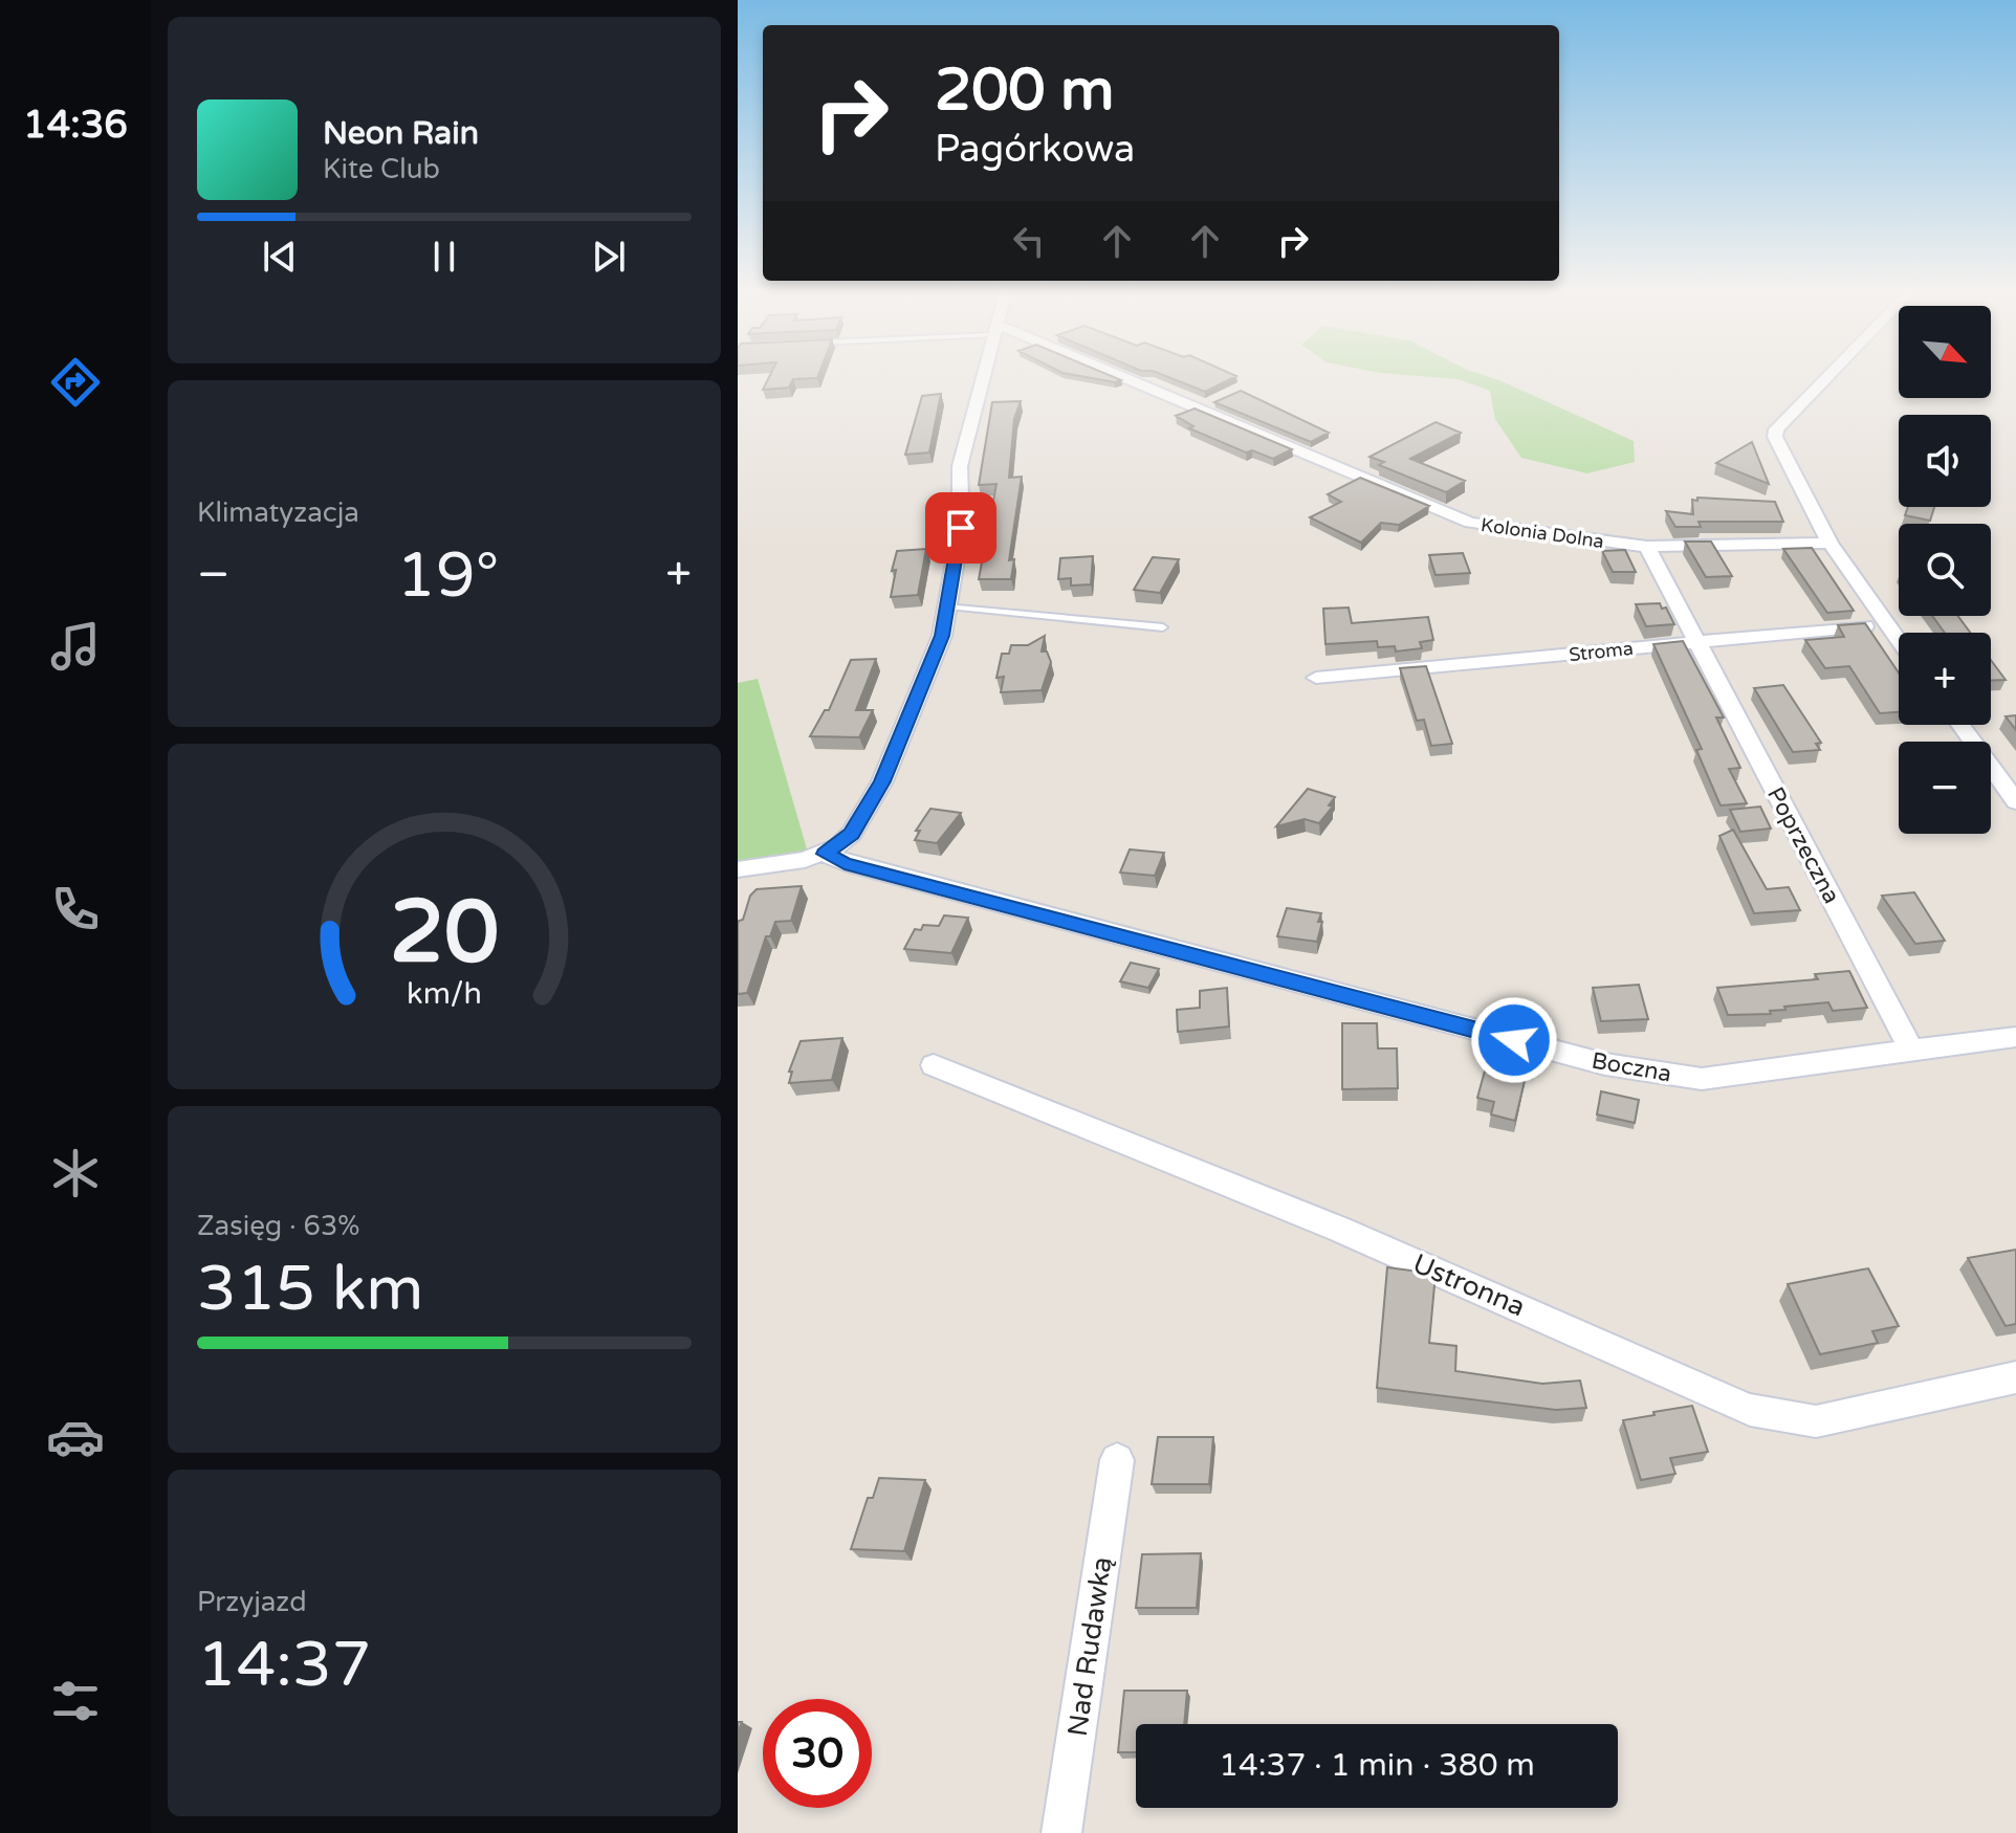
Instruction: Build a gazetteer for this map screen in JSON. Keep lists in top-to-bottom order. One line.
{"streets":{"street":["Kolonia Dolna","Stroma","Poprzeczna","Boczna","Ustronna","Nad Rudawką"]},"crossings":[["Kolonia Dolna","Poprzeczna"],["Stroma","Poprzeczna"],["Poprzeczna","Boczna"]],"north":"bottom right","page":{"tabs":"14:36","turn":["200 m","Pagórkowa"],"song":["Neon Rain","Kite Club"],"map_buttons":["+","−"],"tile":["Klimatyzacja",["Zasięg · 63%","315 km"],["Przyjazd","14:37"]],"heat":["−","19°","+"],"limit":"30","trip":"14:37 · 1 min · 380 m","gauge":["20","km/h"]}}
